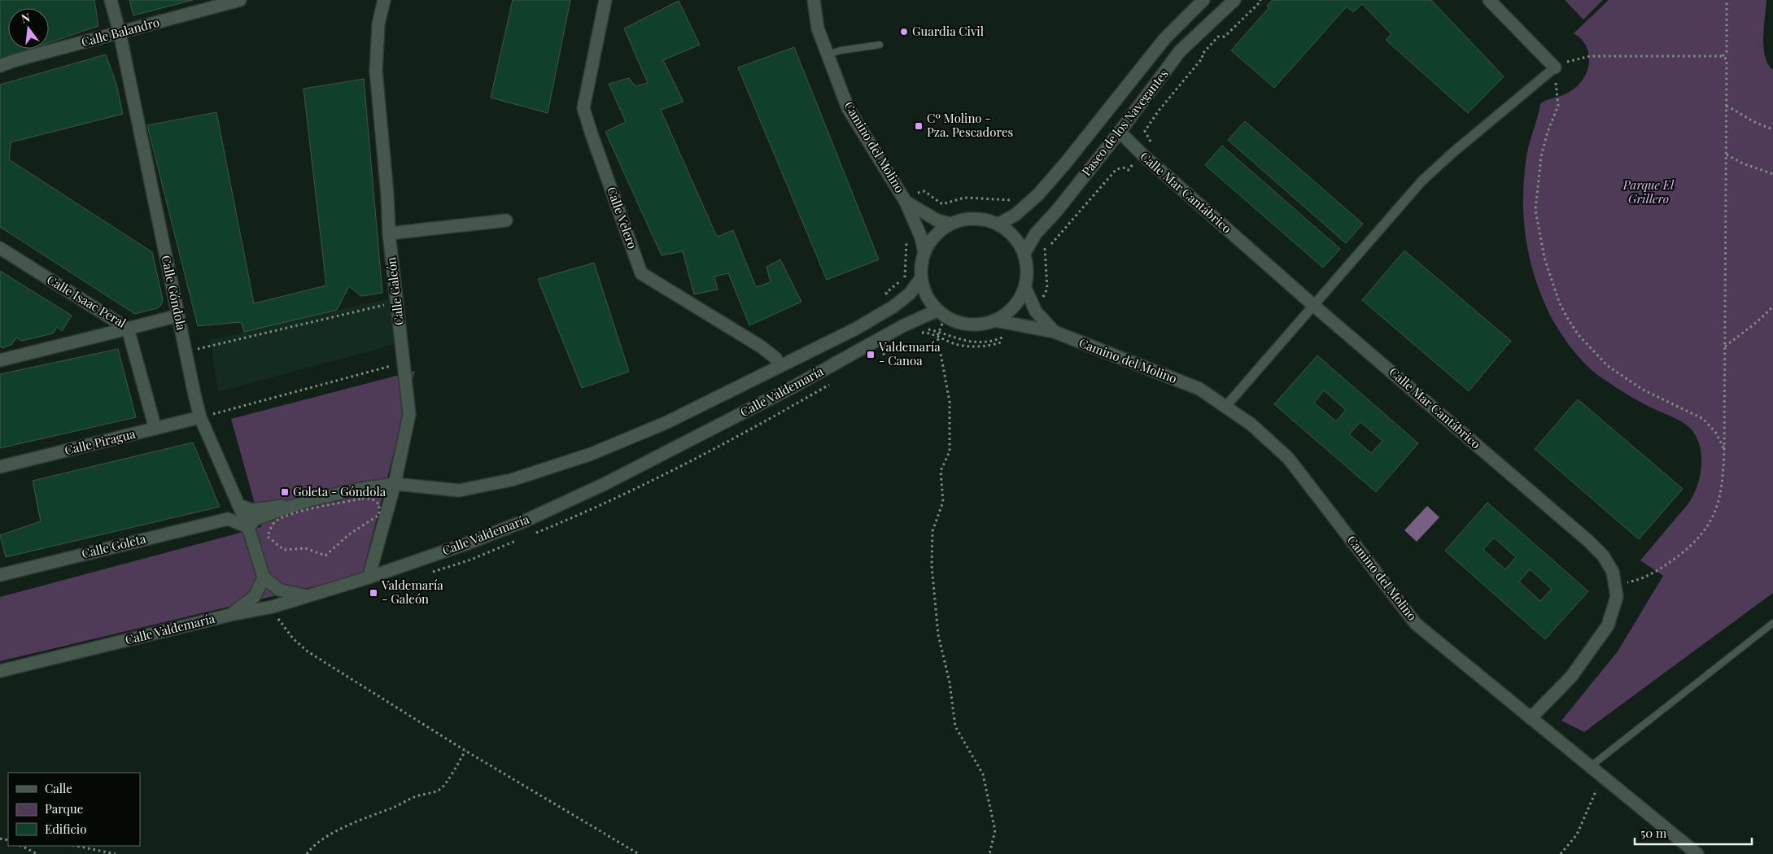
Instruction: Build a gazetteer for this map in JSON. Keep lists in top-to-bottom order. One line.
{"streets":{"street":["Calle Balandro","Paseo de los Navegantes","Camino del Molino","Calle Mar Cantábrico","Calle Velero","Calle Galeón","Calle Góndola","Calle Isaac Peral","Calle Valdemaría","Calle Piragua","Calle Goleta"]},"crossings":[["Calle Balandro","Calle Góndola"],["Paseo de los Navegantes","Camino del Molino"],["Paseo de los Navegantes","Calle Mar Cantábrico"],["Paseo de los Navegantes","Calle Valdemaría"],["Camino del Molino","Calle Mar Cantábrico"],["Camino del Molino","Calle Valdemaría"],["Calle Velero","Calle Valdemaría"],["Calle Galeón","Calle Valdemaría"],["Calle Góndola","Calle Isaac Peral"],["Calle Góndola","Calle Valdemaría"],["Calle Góndola","Calle Piragua"]],"parks":["Parque El Grillero"],"places":{"other":["Guardia Civil"],"transit":["Cº Molino - Pza. Pescadores","Valdemaría - Canoa","Goleta - Góndola","Valdemaría - Galeón"]},"legend":["Calle","Parque","Edificio"],"scale_bar":"50 m","north":"top"}
